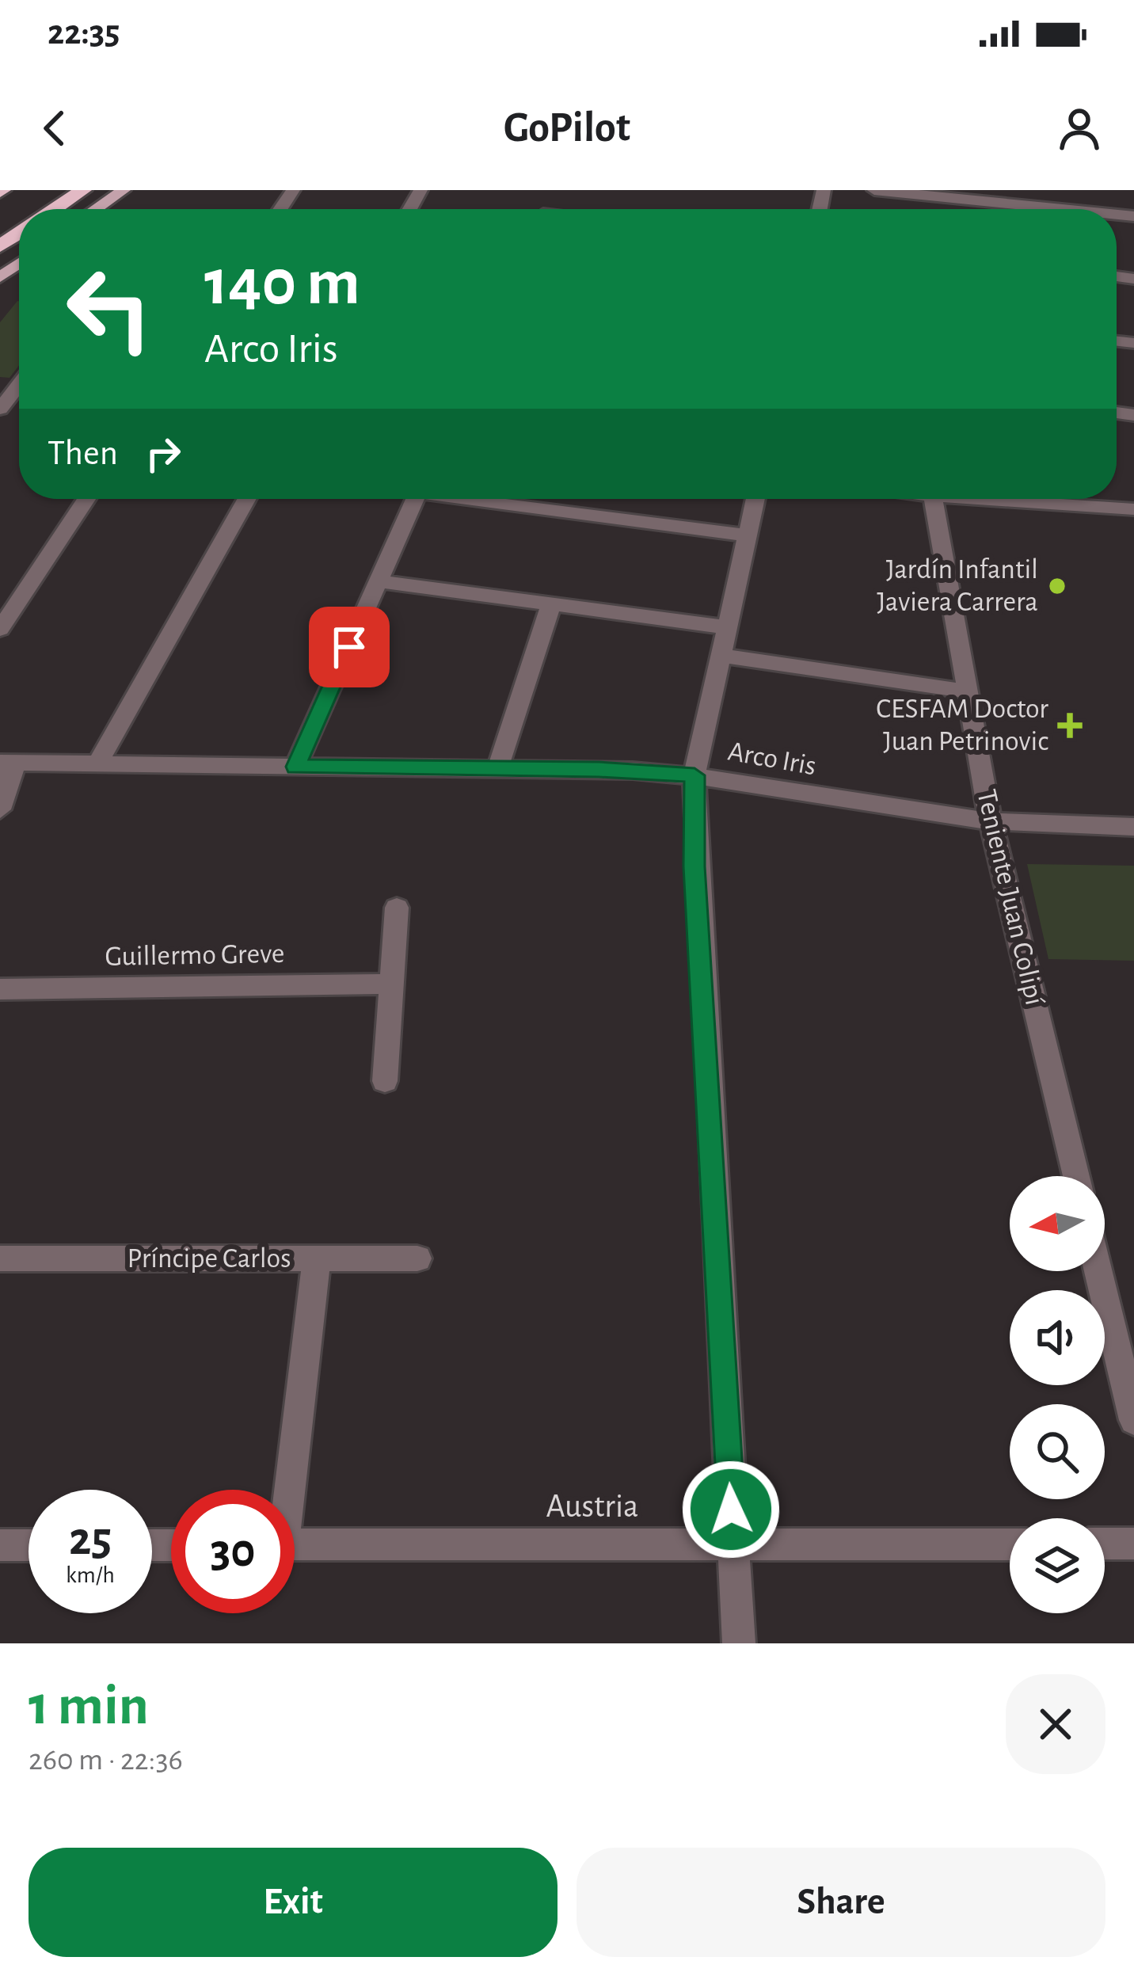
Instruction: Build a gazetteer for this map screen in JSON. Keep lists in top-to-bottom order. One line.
{"streets":{"street":["Arco Iris","Teniente Juan Colipí","Guillermo Greve","Príncipe Carlos","Austria"]},"crossings":[["Arco Iris","Teniente Juan Colipí"]],"places":{"other":["Jardín Infantil Javiera Carrera"],"health":["CESFAM Doctor Juan Petrinovic"]},"north":"left","page":{"status":"22:35","header":"GoPilot","turn":["140 m","Arco Iris"],"then":"Then","speed":"25 km/h","limit":"30","heading":["1 min","260 m · 22:36"],"buttons":["Exit","Share"]}}
